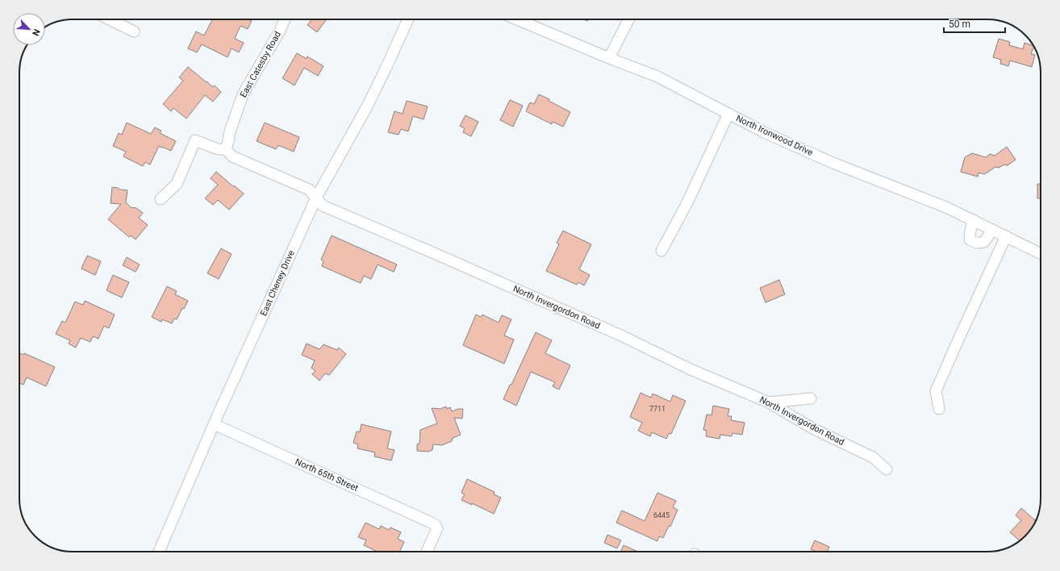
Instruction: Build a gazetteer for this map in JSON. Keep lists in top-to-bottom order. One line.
{"streets":{"street":["East Catesby Road","North Ironwood Drive","East Cheney Drive","North Invergordon Road","North 65th Street"]},"crossings":[["East Catesby Road","North Invergordon Road"],["East Cheney Drive","North Invergordon Road"],["East Cheney Drive","North 65th Street"]],"house_numbers":["7711","6445"],"scale_bar":"50 m","north":"bottom right"}
